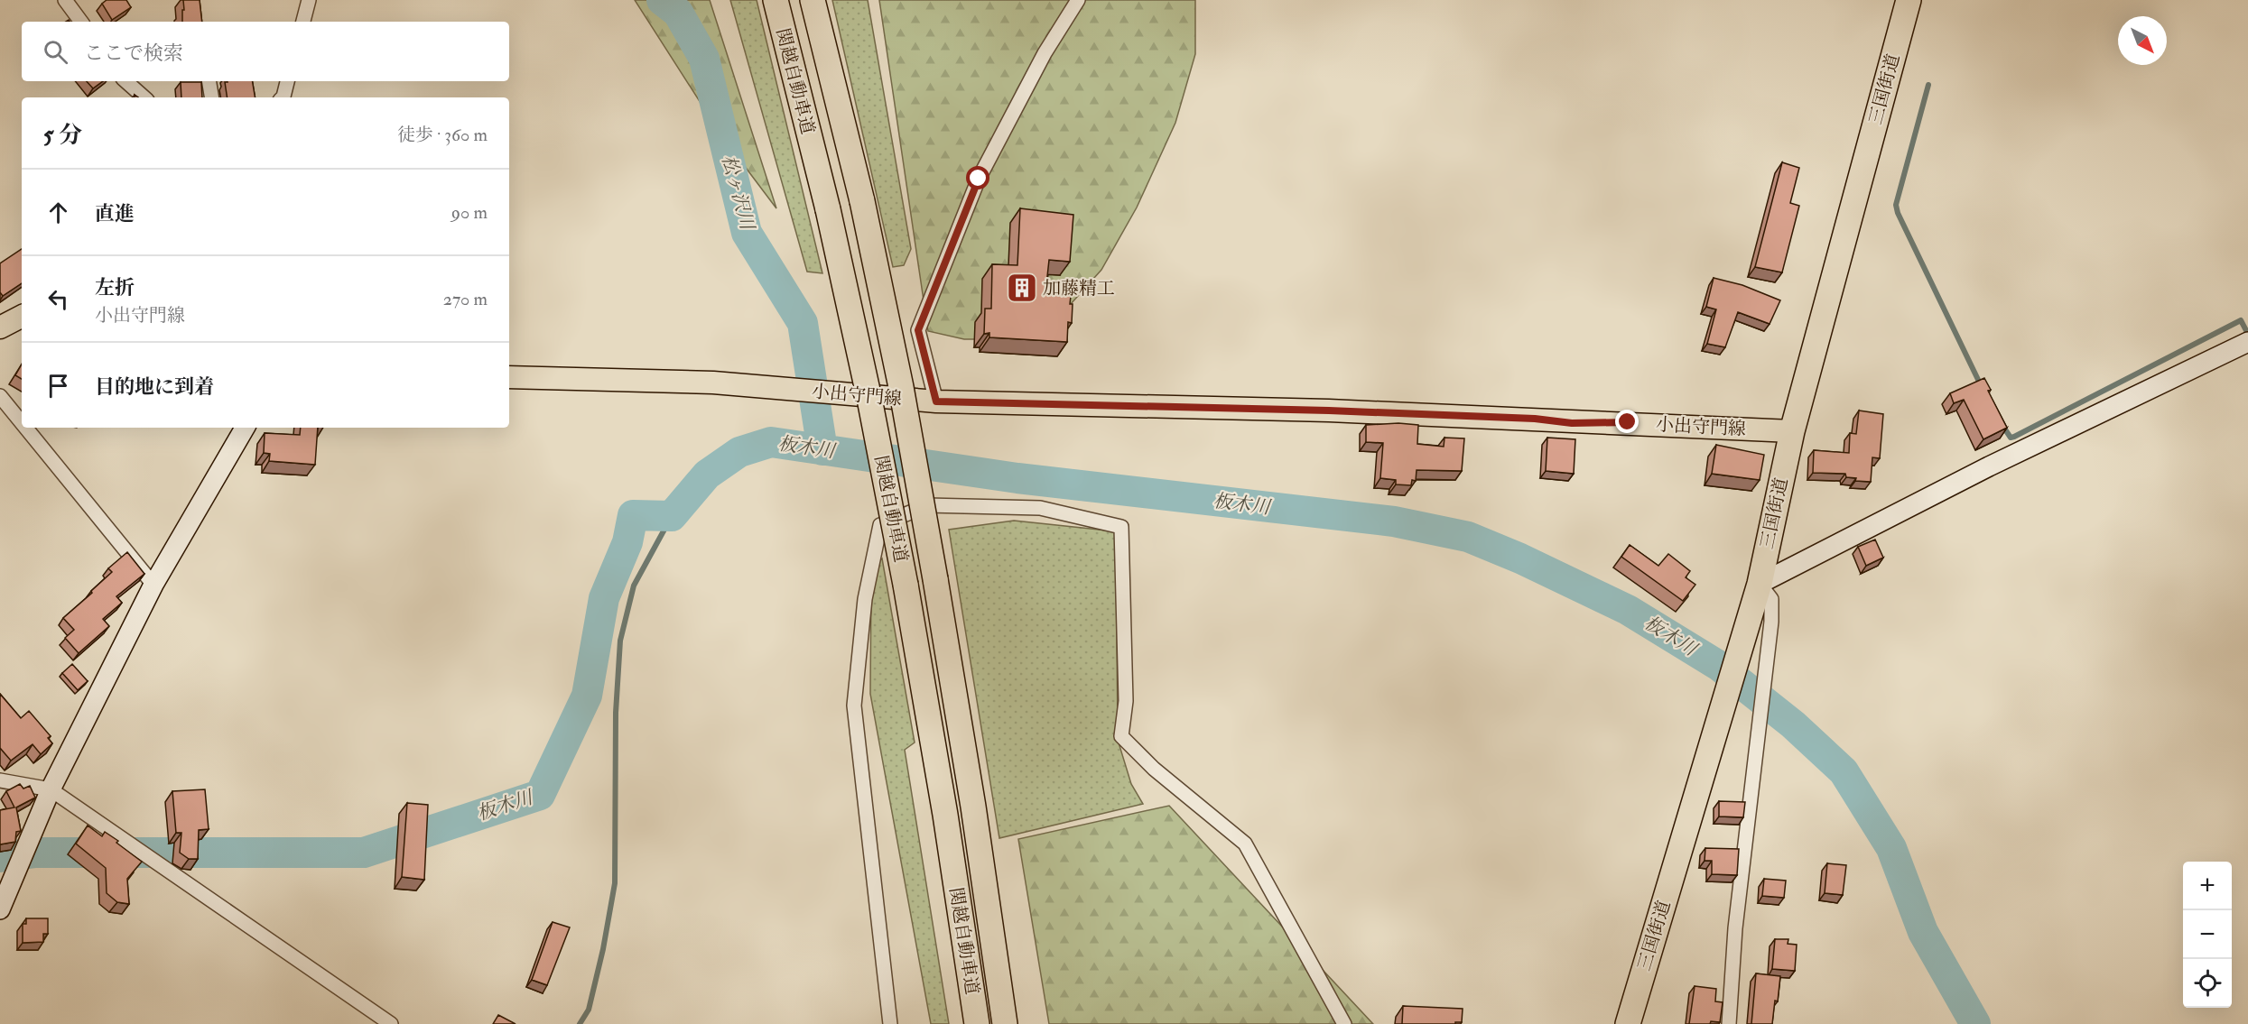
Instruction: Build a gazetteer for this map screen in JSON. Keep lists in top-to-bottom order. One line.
{"streets":{"highway":["関越自動車道","三国街道"],"main road":["小出守門線"]},"crossings":[["三国街道","小出守門線"]],"water":["松ヶ沢川","板木川"],"places":{"building":["加藤精工"]},"north":"bottom right","page":{"search":"ここで検索","heading":["5 分","徒歩 · 360 m"],"list":[["直進","90 m"],["左折","小出守門線","270 m"],"目的地に到着"],"map_buttons":["+","−"]}}
